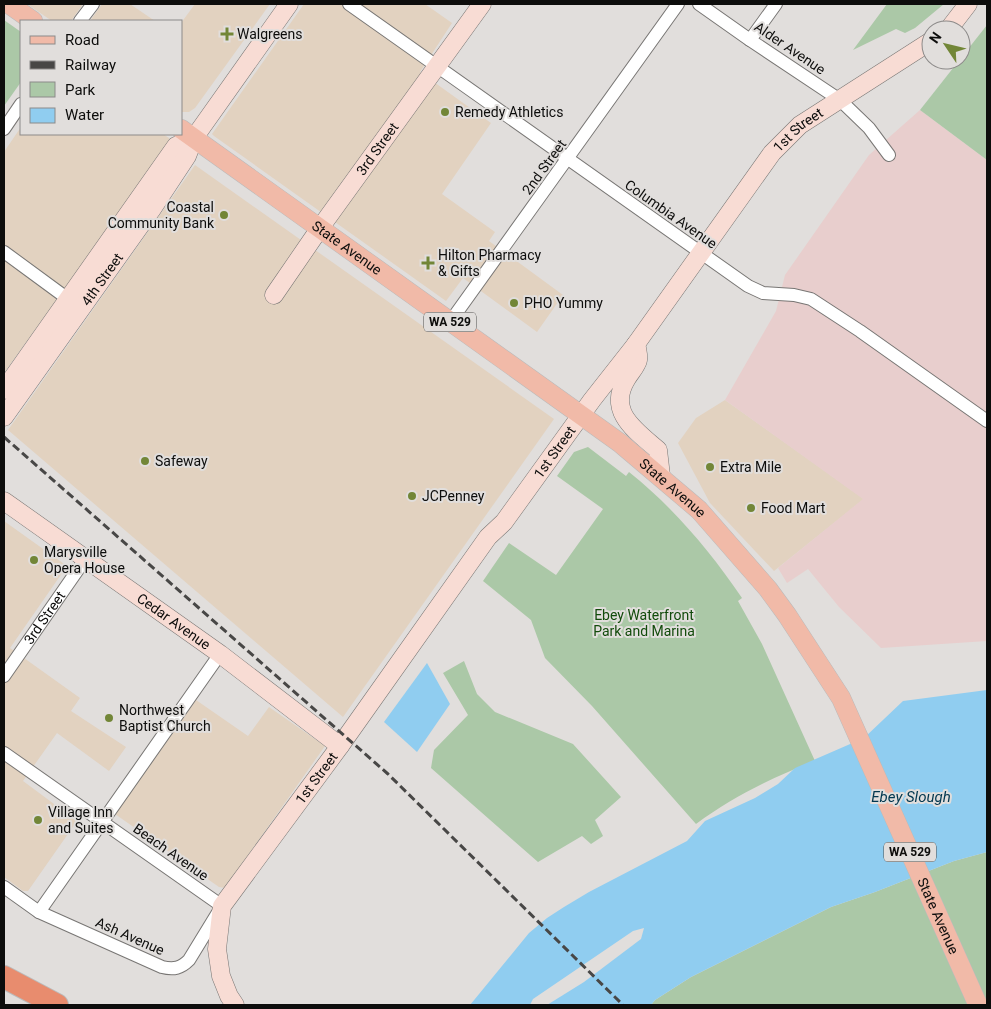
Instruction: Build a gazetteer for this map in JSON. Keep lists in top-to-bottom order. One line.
{"streets":{"main road":["State Avenue","WA 529"],"street":["Alder Avenue","1st Street","3rd Street","2nd Street","Columbia Avenue","4th Street","Cedar Avenue","Beach Avenue","Ash Avenue"]},"crossings":[["Alder Avenue","1st Street"],["1st Street","Columbia Avenue"],["1st Street","State Avenue"],["1st Street","Cedar Avenue"],["1st Street","Beach Avenue"],["1st Street","Ash Avenue"],["3rd Street","Columbia Avenue"],["3rd Street","State Avenue"],["3rd Street","Cedar Avenue"],["2nd Street","Columbia Avenue"],["2nd Street","State Avenue"],["State Avenue","4th Street"],["Beach Avenue","Ash Avenue"]],"water":["Ebey Slough"],"parks":["Ebey Waterfront Park and Marina"],"places":{"health":["Walgreens","Hilton Pharmacy & Gifts"],"other":["Remedy Athletics","Coastal Community Bank","PHO Yummy","Safeway","Extra Mile","JCPenney","Food Mart","Marysville Opera House","Northwest Baptist Church","Village Inn and Suites"]},"legend":["Road","Railway","Park","Water"],"north":"top left"}
